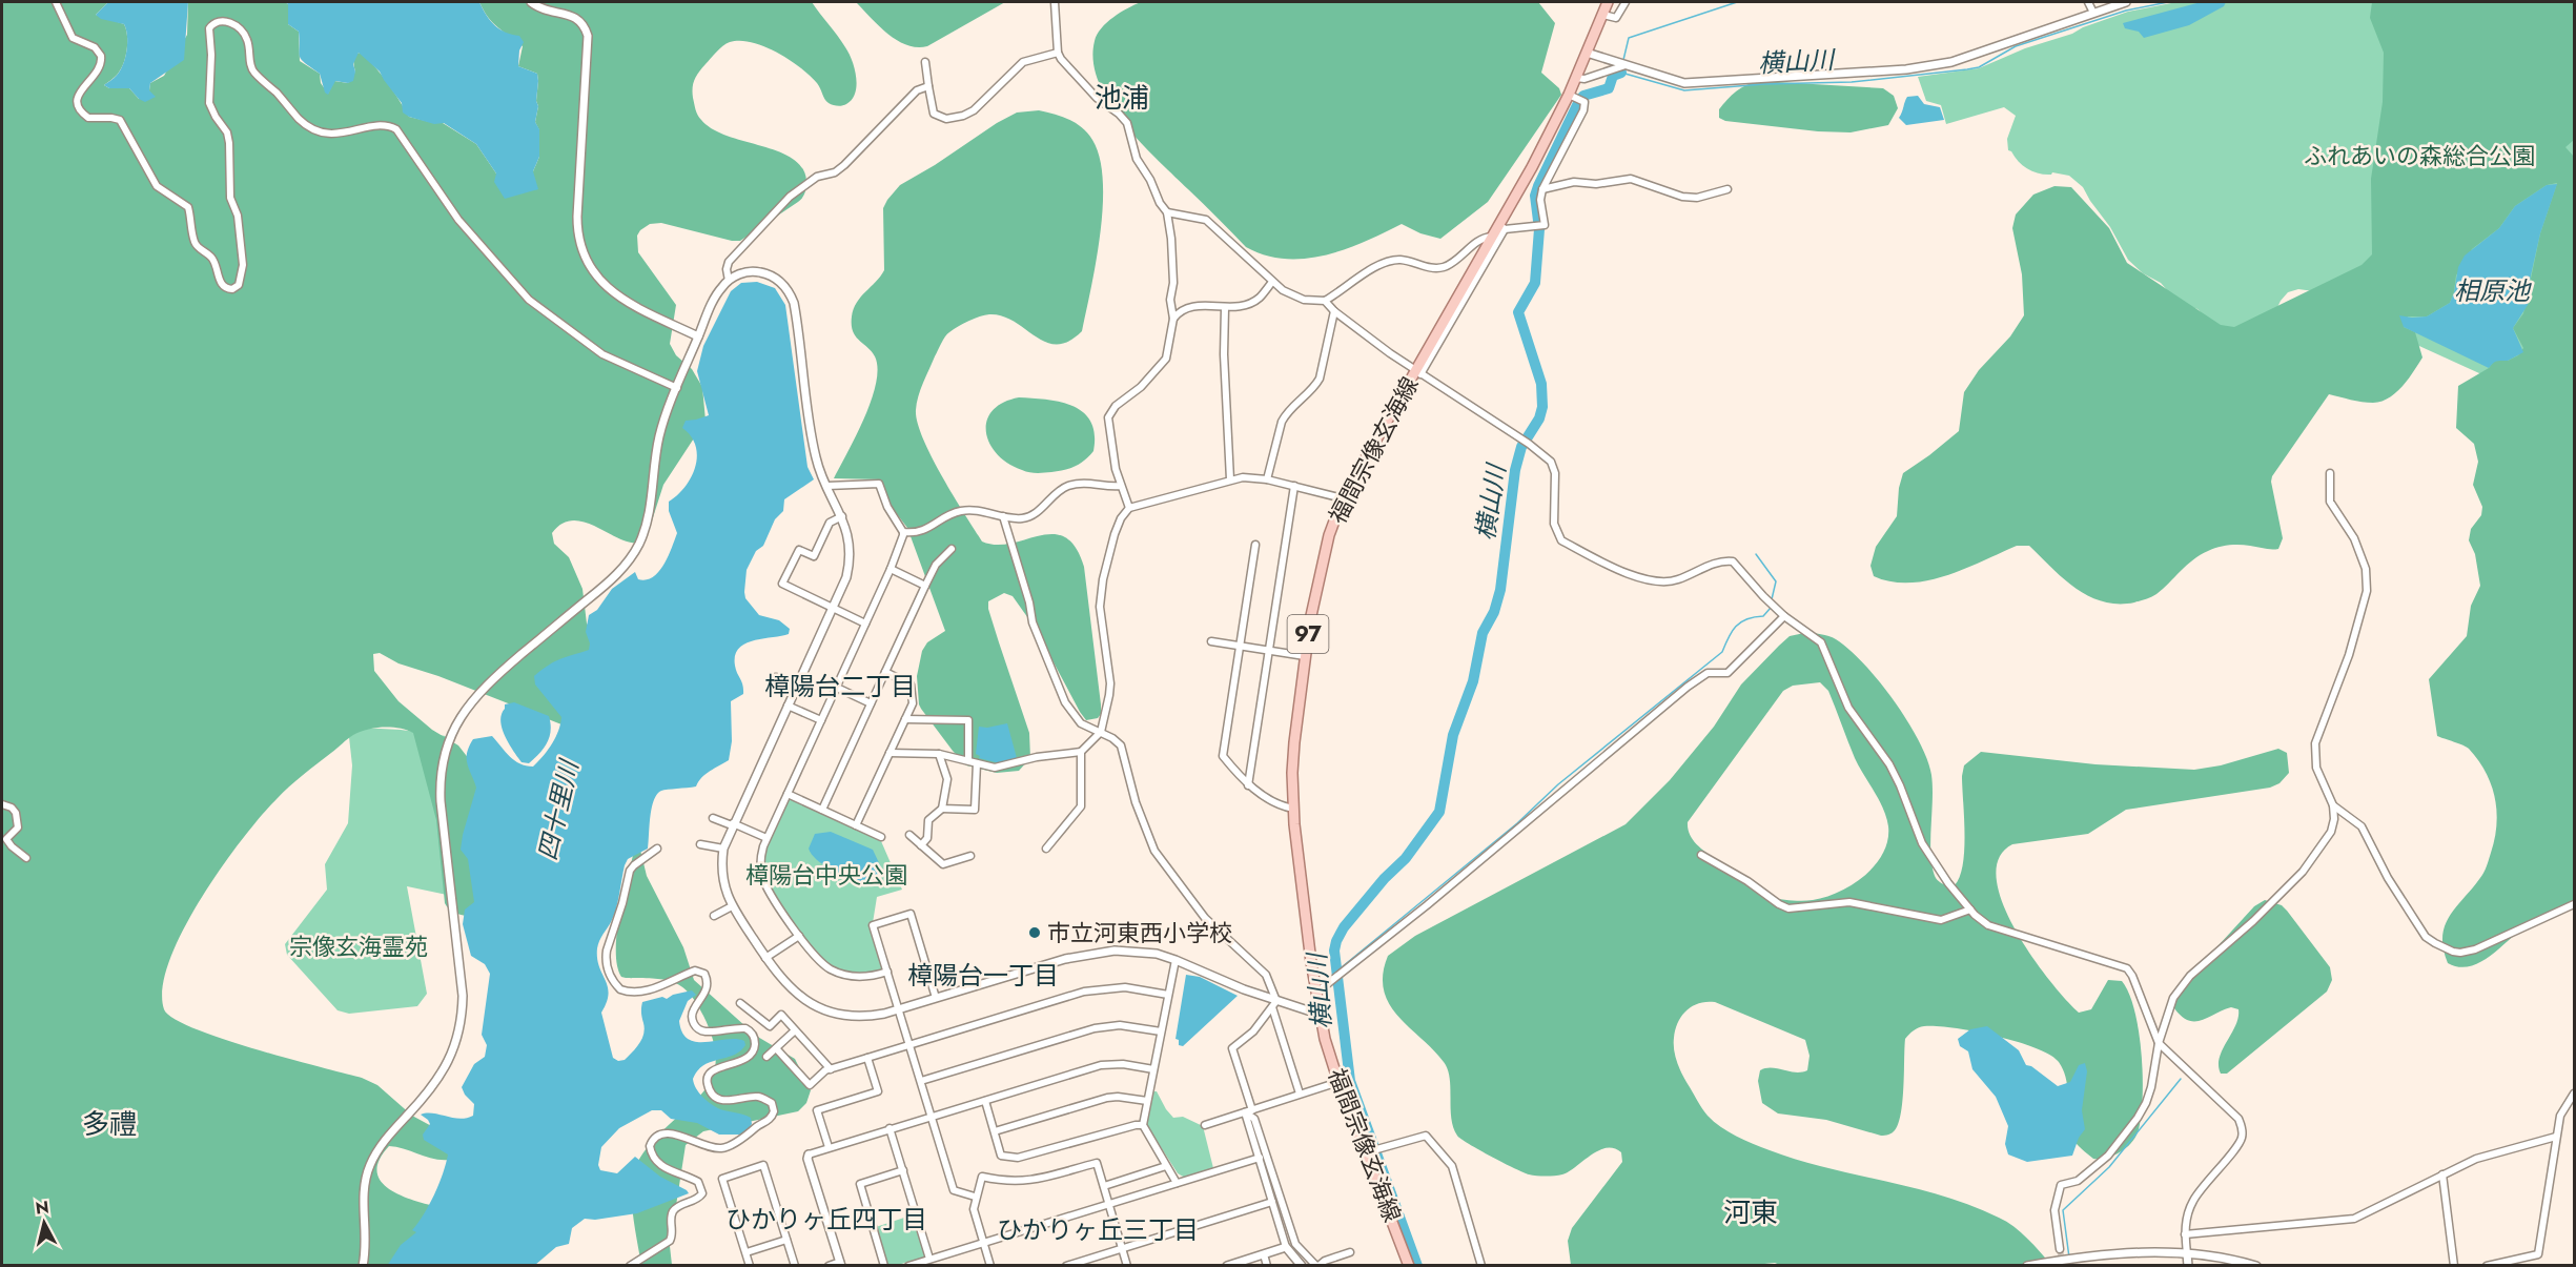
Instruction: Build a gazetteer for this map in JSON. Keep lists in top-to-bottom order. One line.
{"streets":{"main road":["福間宗像玄海線","97"]},"districts":["池浦","樟陽台二丁目","樟陽台一丁目","多禮","河東","ひかりヶ丘四丁目","ひかりヶ丘三丁目"],"water":["横山川","相原池","四十里川"],"parks":["ふれあいの森総合公園","樟陽台中央公園","宗像玄海霊苑"],"places":["市立河東西小学校"],"north":"top"}
